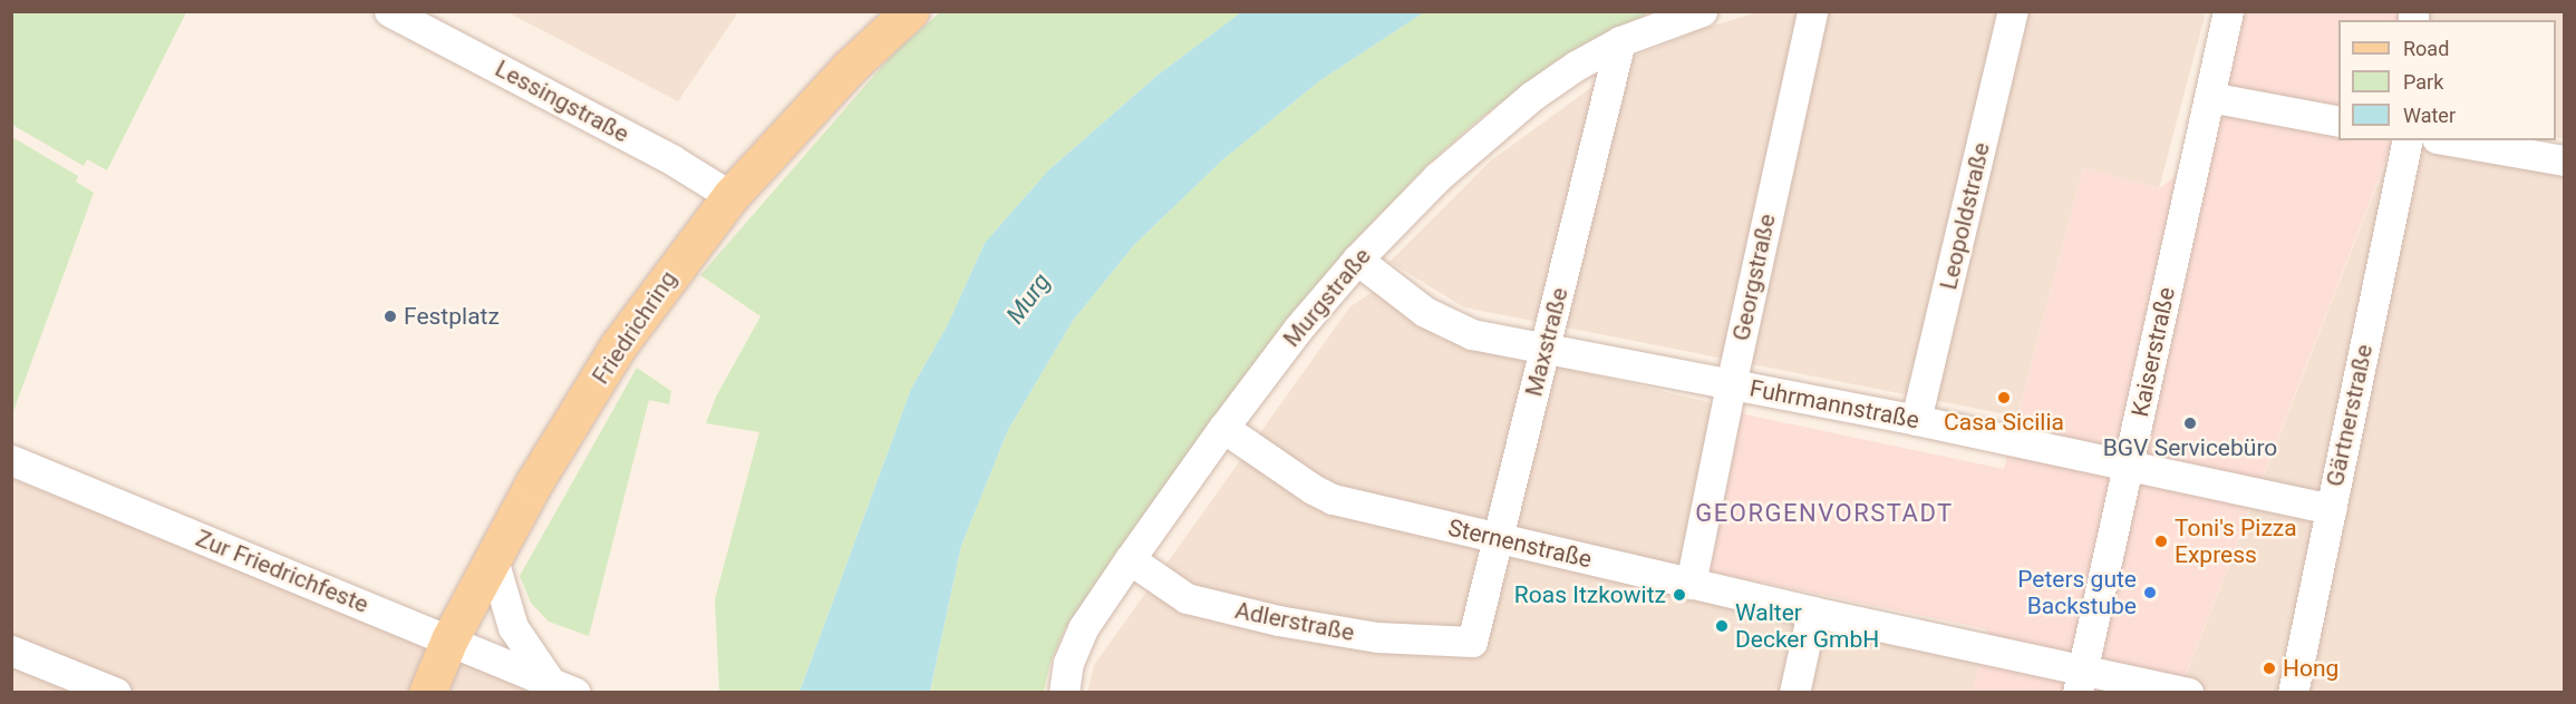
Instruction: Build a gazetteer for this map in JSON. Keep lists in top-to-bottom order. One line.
{"streets":{"main road":["Friedrichring"],"street":["Lessingstraße","Leopoldstraße","Georgstraße","Murgstraße","Maxstraße","Kaiserstraße","Fuhrmannstraße","Gärtnerstraße","Sternenstraße","Zur Friedrichfeste","Adlerstraße"]},"crossings":[["Lessingstraße","Friedrichring"],["Leopoldstraße","Fuhrmannstraße"],["Georgstraße","Fuhrmannstraße"],["Georgstraße","Sternenstraße"],["Murgstraße","Maxstraße"],["Murgstraße","Fuhrmannstraße"],["Murgstraße","Sternenstraße"],["Murgstraße","Adlerstraße"],["Friedrichring","Zur Friedrichfeste"],["Maxstraße","Fuhrmannstraße"],["Maxstraße","Sternenstraße"],["Maxstraße","Adlerstraße"],["Kaiserstraße","Fuhrmannstraße"],["Kaiserstraße","Sternenstraße"],["Fuhrmannstraße","Gärtnerstraße"]],"districts":["GEORGENVORSTADT"],"water":["Murg"],"places":["Festplatz","Casa Sicilia","BGV Servicebüro","Toni's Pizza Express","Peters gute Backstube","Roas Itzkowitz","Walter Decker GmbH","Hong"],"legend":["Road","Park","Water"]}
